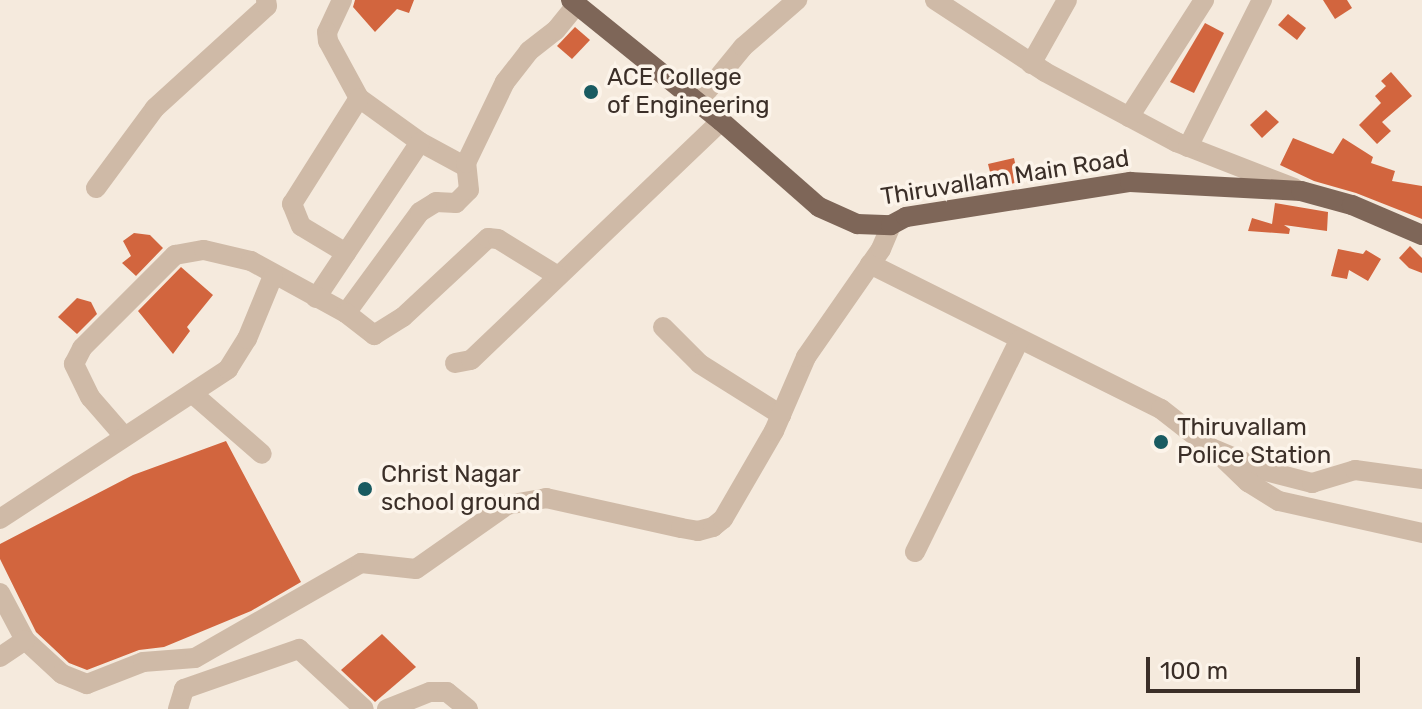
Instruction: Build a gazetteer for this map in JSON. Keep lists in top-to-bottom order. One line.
{"streets":{"main road":["Thiruvallam Main Road"]},"places":["ACE College of Engineering","Thiruvallam Police Station","Christ Nagar school ground"],"scale_bar":"100 m"}
